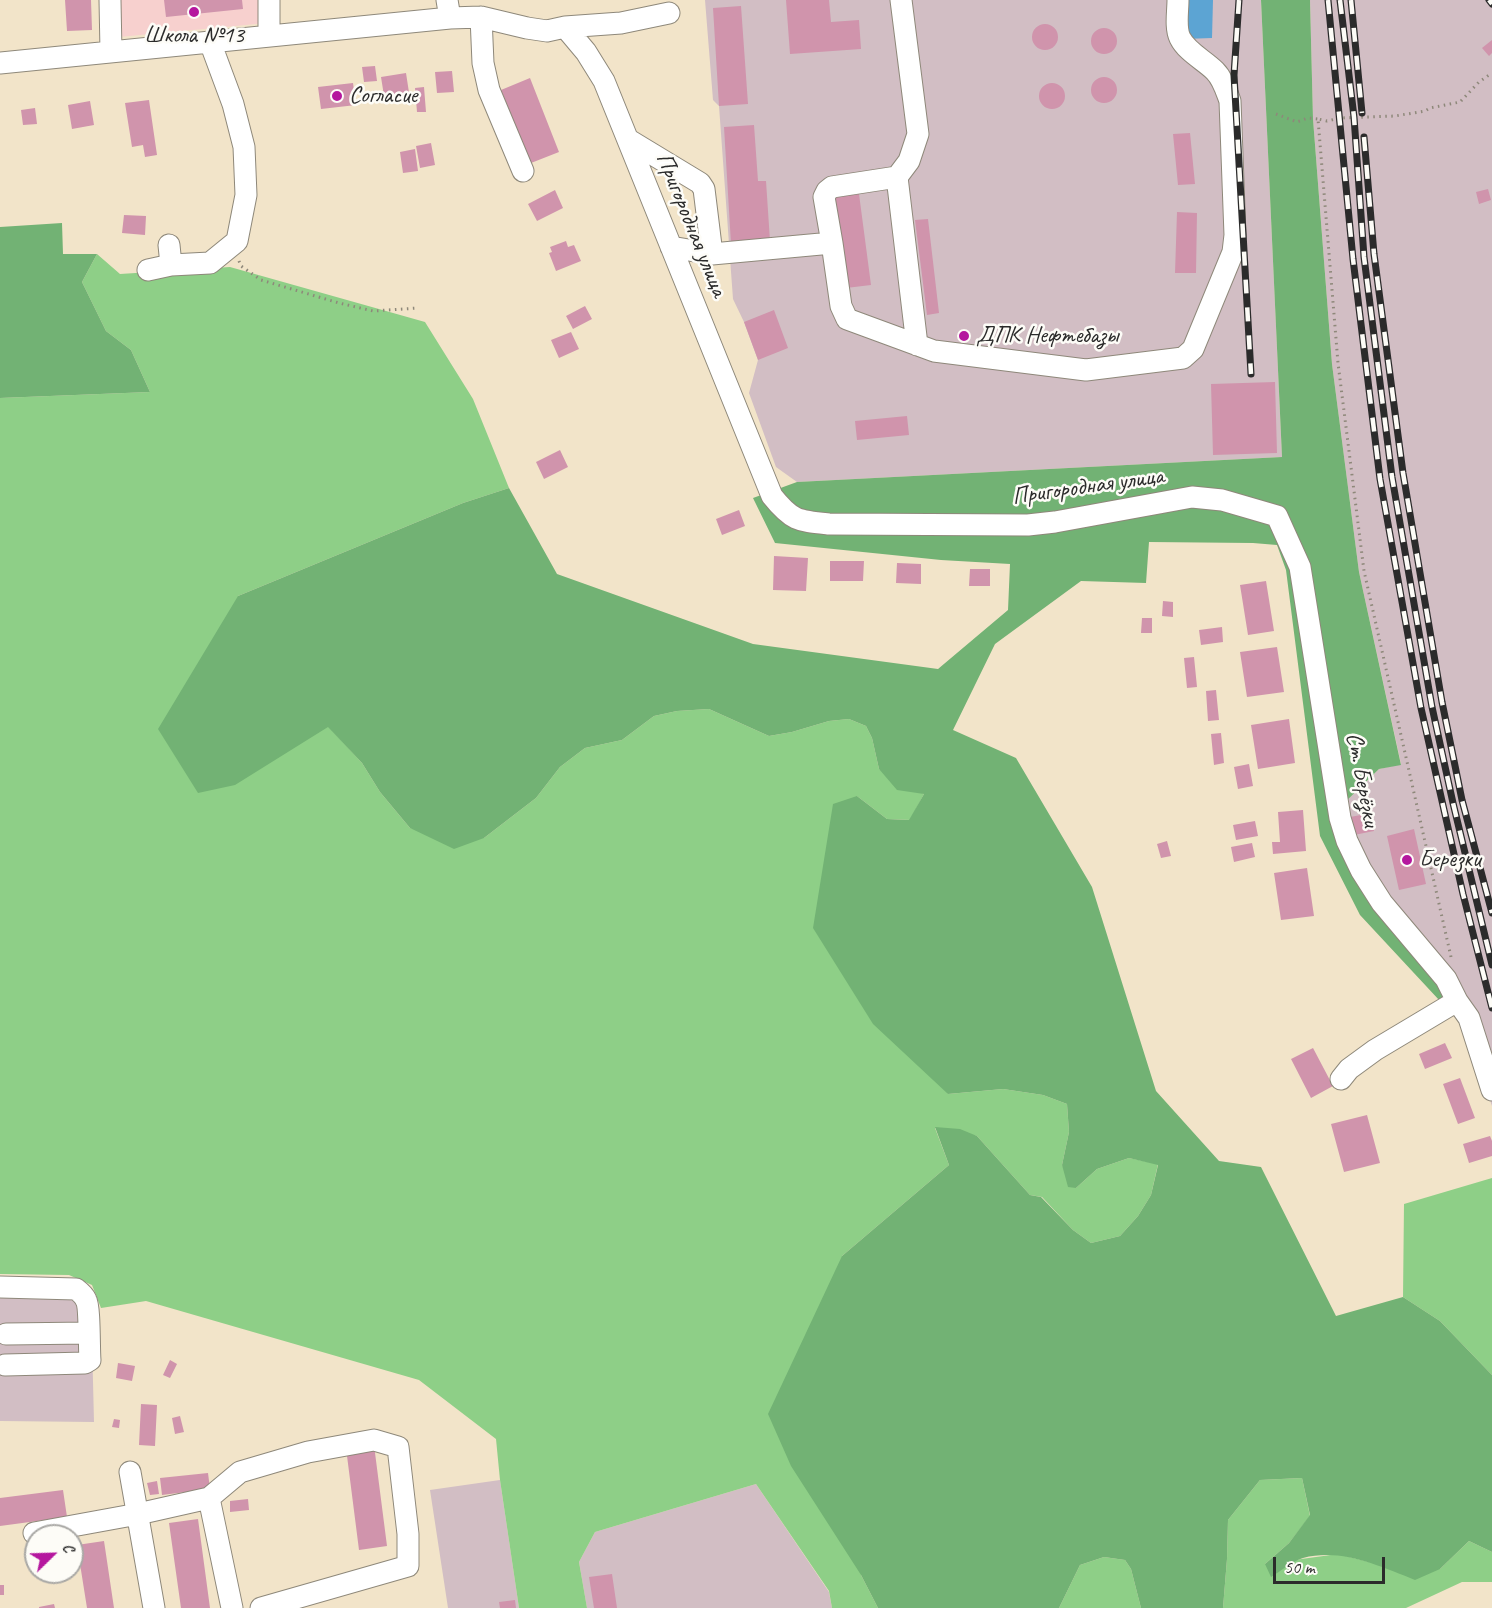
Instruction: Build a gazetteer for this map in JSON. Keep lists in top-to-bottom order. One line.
{"streets":{"street":["Пригородная улица","Ст. Берёзки"]},"crossings":[["Пригородная улица","Ст. Берёзки"]],"places":["Школа №13","Согласие","ДПК Нефтебазы","Березки"],"scale_bar":"50 m","north":"top right"}
